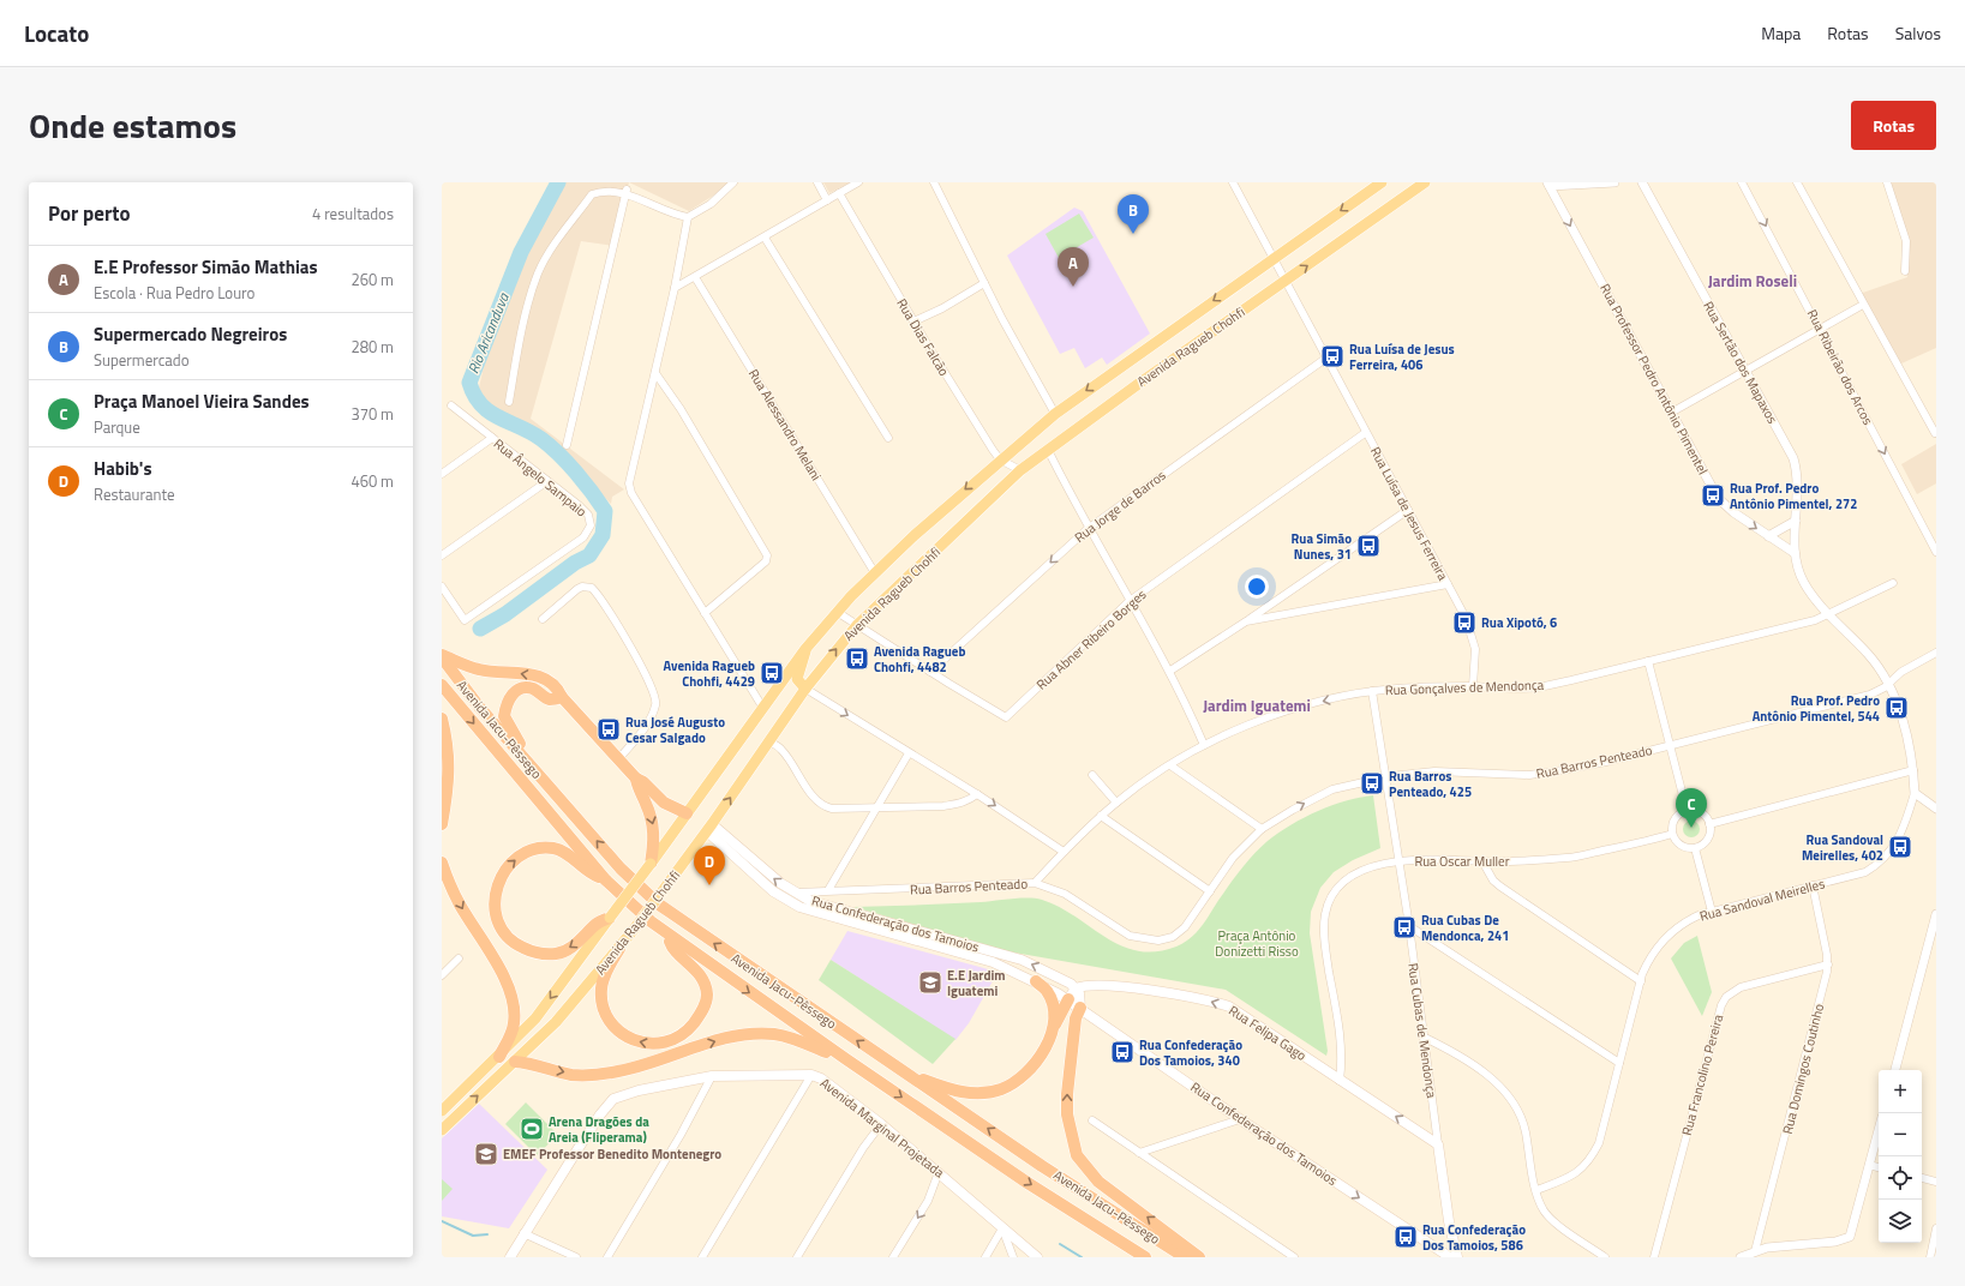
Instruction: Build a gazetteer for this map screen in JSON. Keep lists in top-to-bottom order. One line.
{"streets":{"highway":["Avenida Jacu-Pêssego"],"main road":["Avenida Ragueb Chohfi","Rua Confederação dos Tamoios","Rua Cubas de Mendonça","Rua Felipa Gago","Avenida Marginal Projetada"],"street":["Rua Dias Falcão","Rua Sertão dos Mapaxos","Rua Ribeirão dos Arcos","Rua Professor Pedro Antônio Pimentel","Rua Alessandro Melani","Rua Ângelo Sampaio","Rua Jorge de Barros","Rua Luísa de Jesus Ferreira","Rua Abner Ribeiro Borges","Rua Gonçalves de Mendonça","Rua Barros Penteado","Rua Oscar Muller","Rua Sandoval Meirelles","Rua Domingos Coutinho","Rua Francolino Pereira"]},"crossings":[["Rua Dias Falcão","Avenida Ragueb Chohfi"],["Avenida Ragueb Chohfi","Rua Alessandro Melani"],["Avenida Ragueb Chohfi","Rua Luísa de Jesus Ferreira"],["Avenida Ragueb Chohfi","Rua Abner Ribeiro Borges"],["Avenida Ragueb Chohfi","Rua Confederação dos Tamoios"],["Rua Sertão dos Mapaxos","Rua Professor Pedro Antônio Pimentel"],["Rua Jorge de Barros","Rua Luísa de Jesus Ferreira"],["Rua Jorge de Barros","Rua Abner Ribeiro Borges"],["Rua Luísa de Jesus Ferreira","Rua Abner Ribeiro Borges"],["Rua Gonçalves de Mendonça","Rua Barros Penteado"],["Rua Gonçalves de Mendonça","Rua Cubas de Mendonça"],["Rua Barros Penteado","Rua Confederação dos Tamoios"],["Rua Barros Penteado","Rua Cubas de Mendonça"],["Rua Oscar Muller","Rua Cubas de Mendonça"],["Rua Oscar Muller","Rua Felipa Gago"],["Rua Sandoval Meirelles","Rua Domingos Coutinho"],["Rua Confederação dos Tamoios","Rua Felipa Gago"],["Rua Cubas de Mendonça","Rua Felipa Gago"],["Rua Domingos Coutinho","Rua Francolino Pereira"]],"one_way":["Rua Professor Pedro Antônio Pimentel","Rua Jorge de Barros","Rua Felipa Gago"],"districts":["Jardim Roseli","Jardim Iguatemi"],"water":["Rio Aricanduva"],"parks":["Praça Antônio Donizetti Risso"],"places":{"bus stop":["Rua Luísa de Jesus Ferreira, 406","Rua Prof. Pedro Antônio Pimentel, 272","Rua Simão Nunes, 31","Rua Xipotó, 6","Avenida Ragueb Chohfi, 4482","Avenida Ragueb Chohfi, 4429","Rua Prof. Pedro Antônio Pimentel, 544","Rua José Augusto Cesar Salgado","Rua Barros Penteado, 425","Rua Sandoval Meirelles, 402","Rua Cubas De Mendonca, 241","Rua Confederação Dos Tamoios, 340","Rua Confederação Dos Tamoios, 586"],"school or university":["E.E Jardim Iguatemi","EMEF Professor Benedito Montenegro"],"sports":["Arena Dragões da Areia (Fliperama)"]},"page":{"header":"Locato","nav":["Mapa","Rotas","Salvos"],"title":"Onde estamos","buttons":"Rotas","heading":["Por perto","4 resultados"],"pins":["B","A","C","D"],"list":[{"mark":"A","name":"E.E Professor Simão Mathias","note":"Escola · Rua Pedro Louro","value":"260 m"},{"mark":"B","name":"Supermercado Negreiros","note":"Supermercado","value":"280 m"},{"mark":"C","name":"Praça Manoel Vieira Sandes","note":"Parque","value":"370 m"},{"mark":"D","name":"Habib's","note":"Restaurante","value":"460 m"}],"map_buttons":["+","−"]}}
